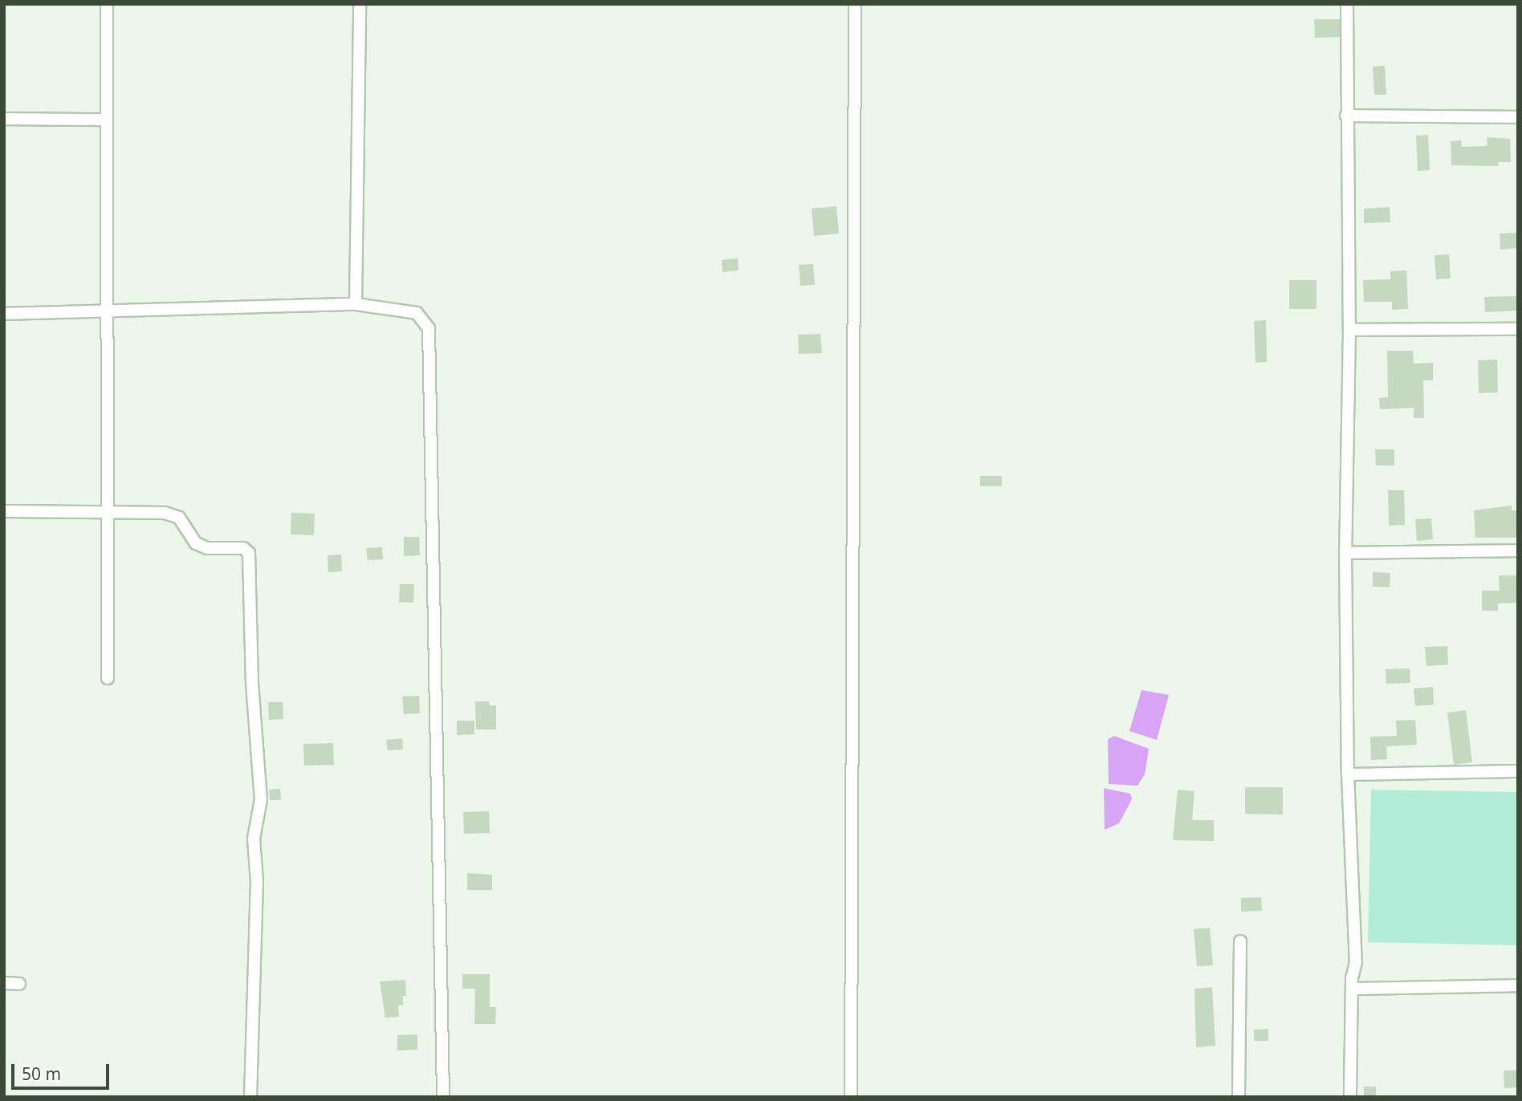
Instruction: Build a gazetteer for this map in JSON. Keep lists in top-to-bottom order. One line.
{"scale_bar":"50 m"}
